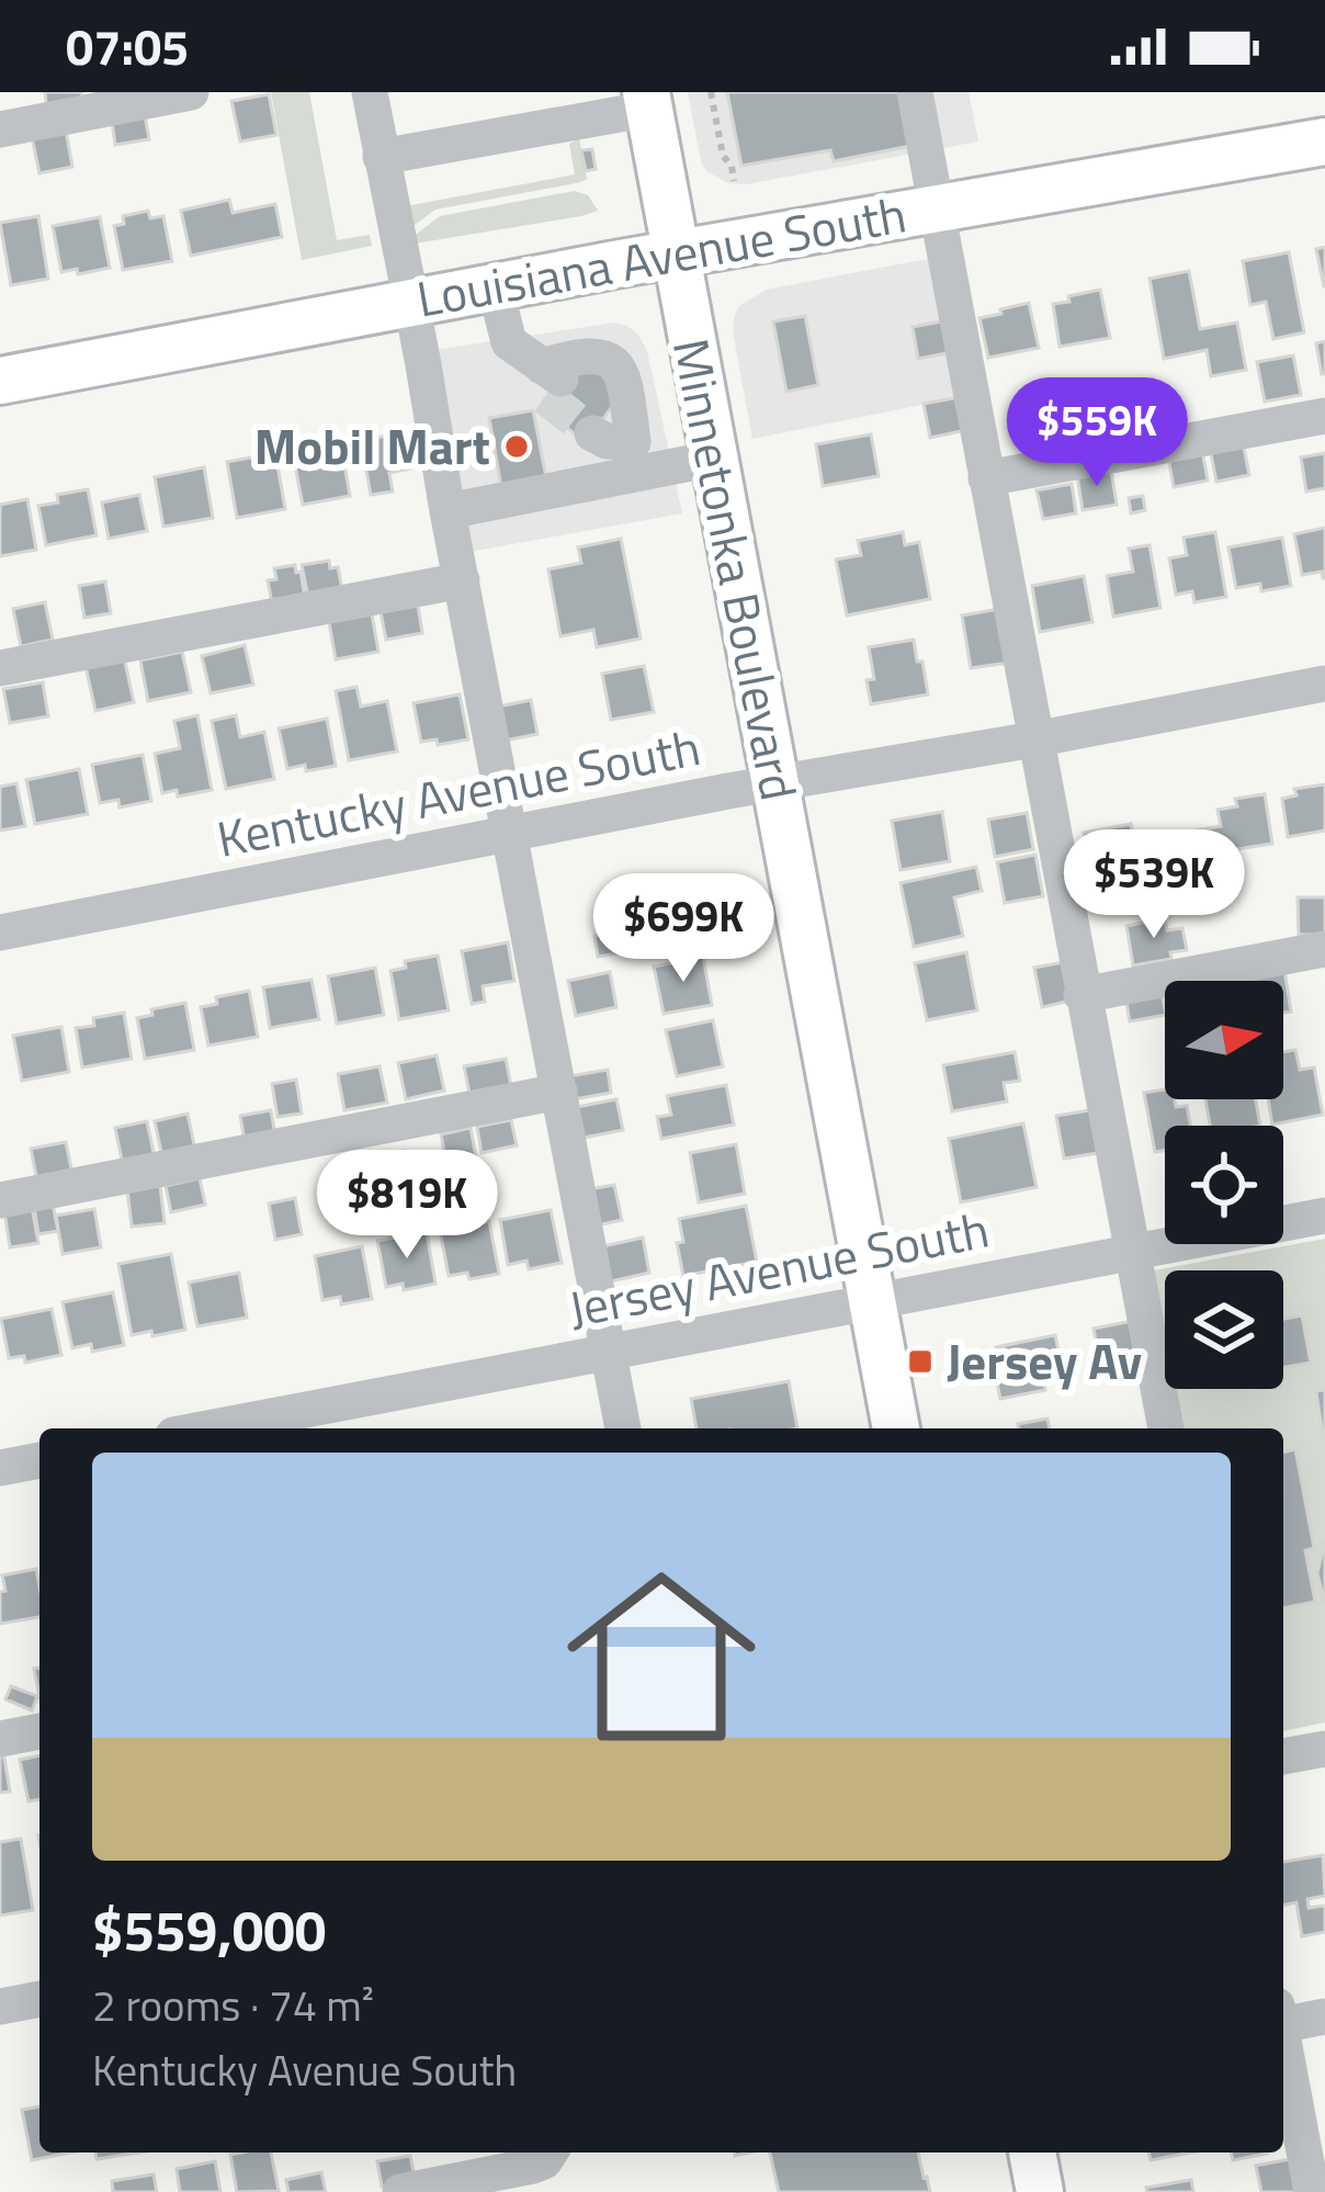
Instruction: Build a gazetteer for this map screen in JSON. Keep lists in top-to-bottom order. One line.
{"streets":{"main road":["Louisiana Avenue South","Minnetonka Boulevard"],"street":["Kentucky Avenue South","Jersey Avenue South"]},"crossings":[["Louisiana Avenue South","Minnetonka Boulevard"],["Minnetonka Boulevard","Kentucky Avenue South"],["Minnetonka Boulevard","Jersey Avenue South"]],"places":{"other":["Mobil Mart"],"transit":["Jersey Av"]},"north":"right","page":{"status":"07:05","price":["$559K","$539K","$699K","$819K"],"list":[{"name":"$559,000","note":"2 rooms · 74 m² · Kentucky Avenue South"}]}}
